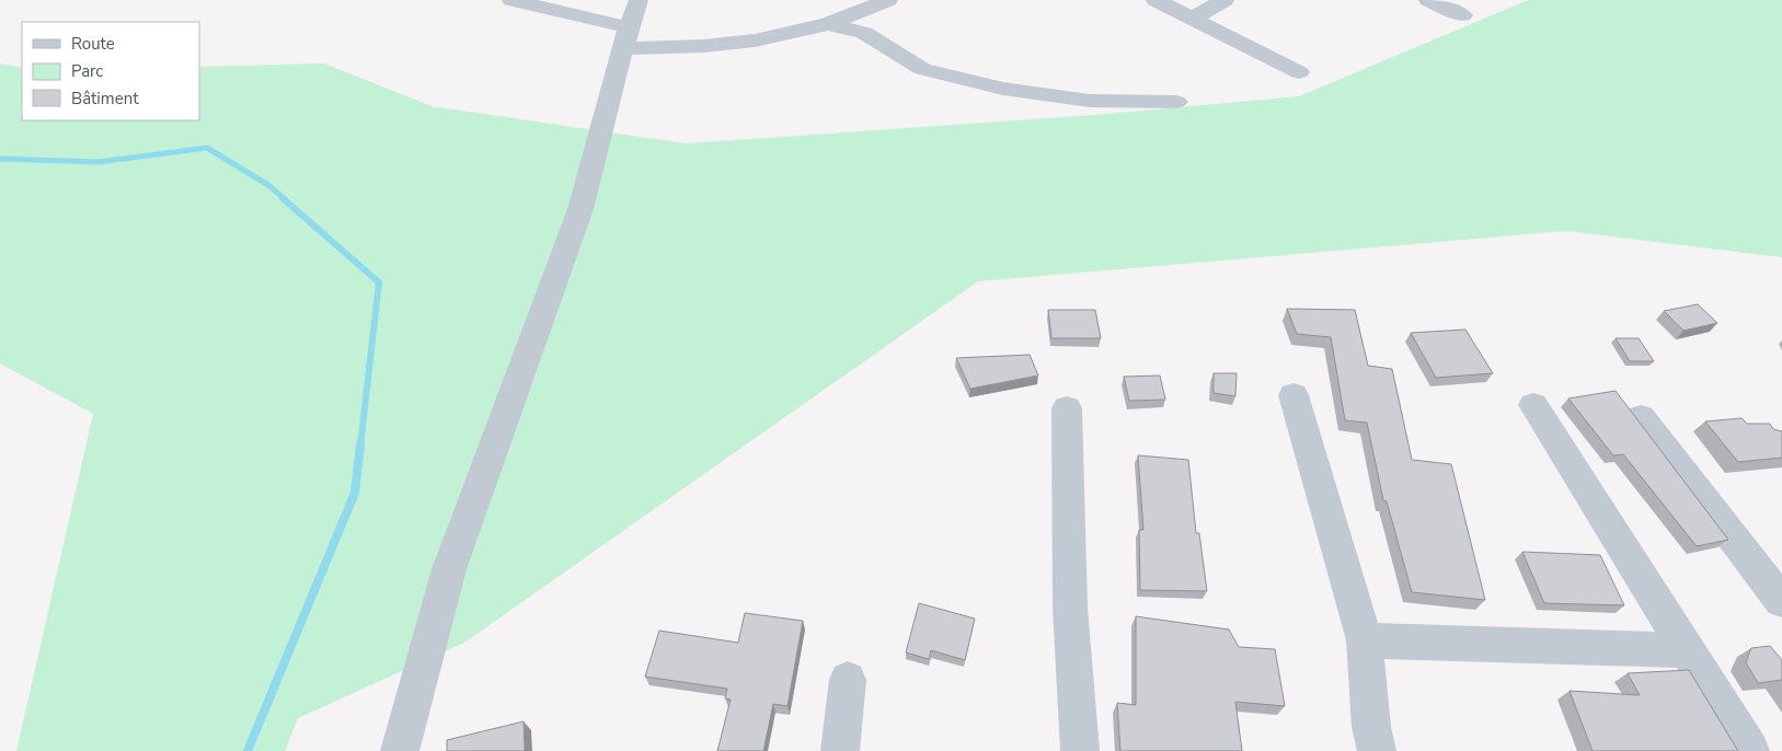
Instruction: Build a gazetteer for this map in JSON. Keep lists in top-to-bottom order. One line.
{"legend":["Route","Parc","Bâtiment"]}
